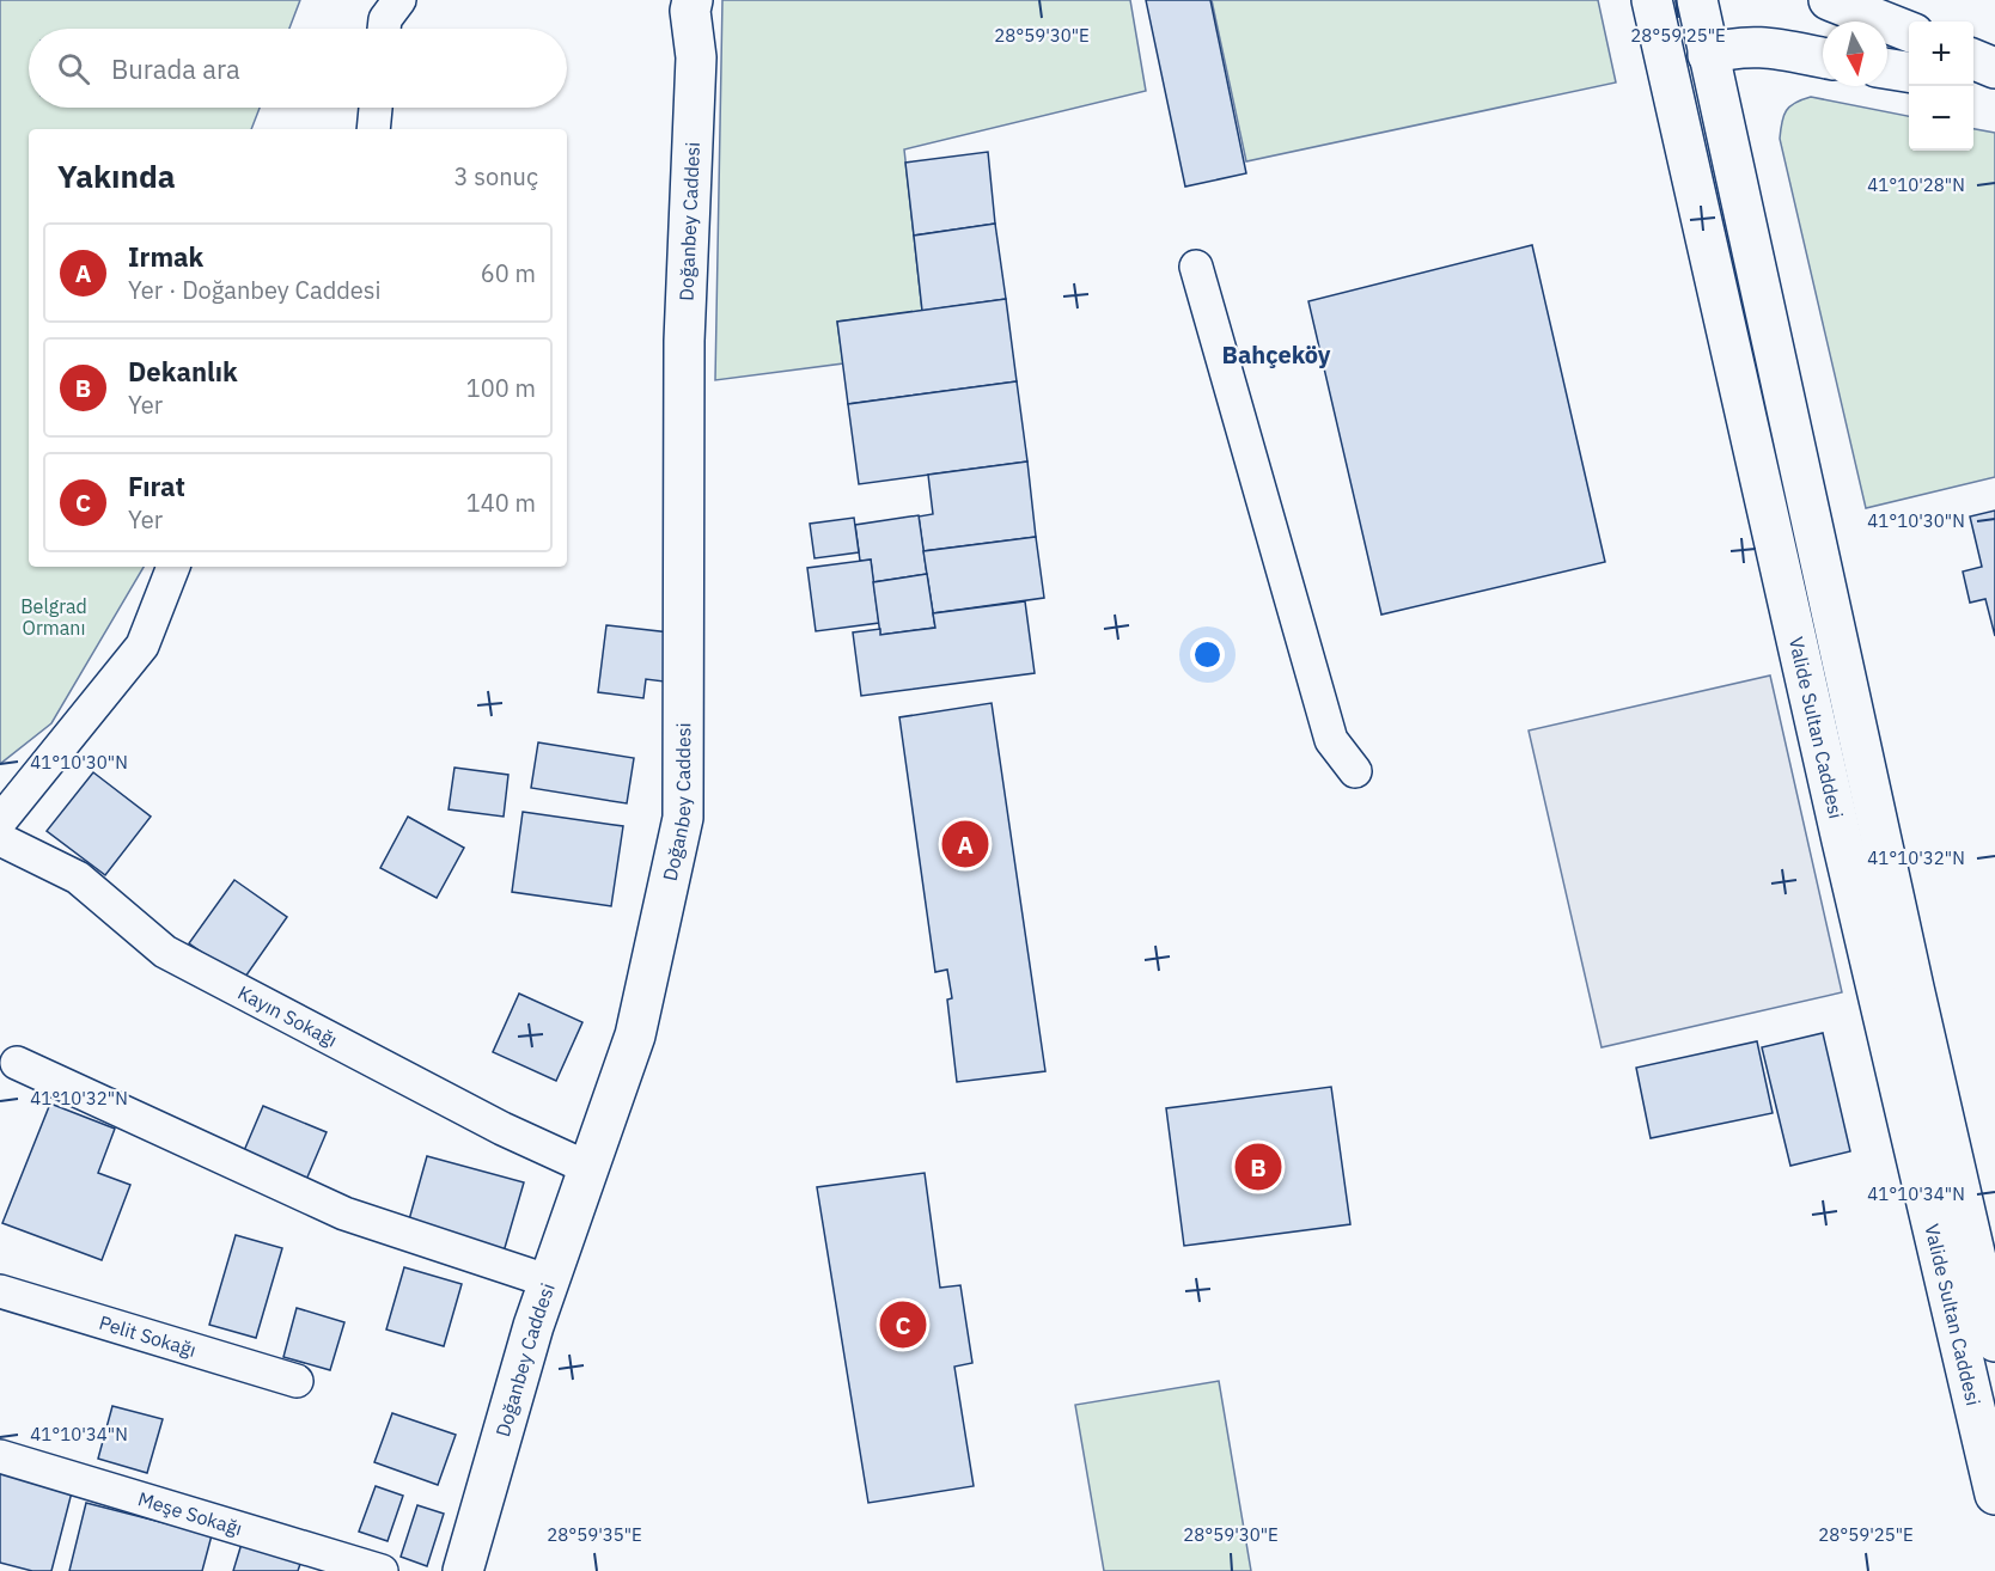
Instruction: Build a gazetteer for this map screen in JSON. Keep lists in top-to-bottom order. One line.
{"streets":{"main road":["Doğanbey Caddesi","Valide Sultan Caddesi"],"street":["Kayın Sokağı","Pelit Sokağı","Meşe Sokağı"]},"crossings":[["Doğanbey Caddesi","Kayın Sokağı"]],"districts":["Bahçeköy"],"parks":["Belgrad Ormanı"],"north":"bottom","page":{"map_buttons":["+","−"],"search":"Burada ara","heading":["Yakında","3 sonuç"],"list":[{"mark":"A","name":"Irmak","note":"Yer · Doğanbey Caddesi","value":"60 m"},{"mark":"B","name":"Dekanlık","note":"Yer","value":"100 m"},{"mark":"C","name":"Fırat","note":"Yer","value":"140 m"}],"pins":["A","B","C"]},"coordinates":["28°59'30\"E","28°59'25\"E","41°10'28\"N","41°10'30\"N","41°10'32\"N","41°10'34\"N","28°59'35\"E"]}
